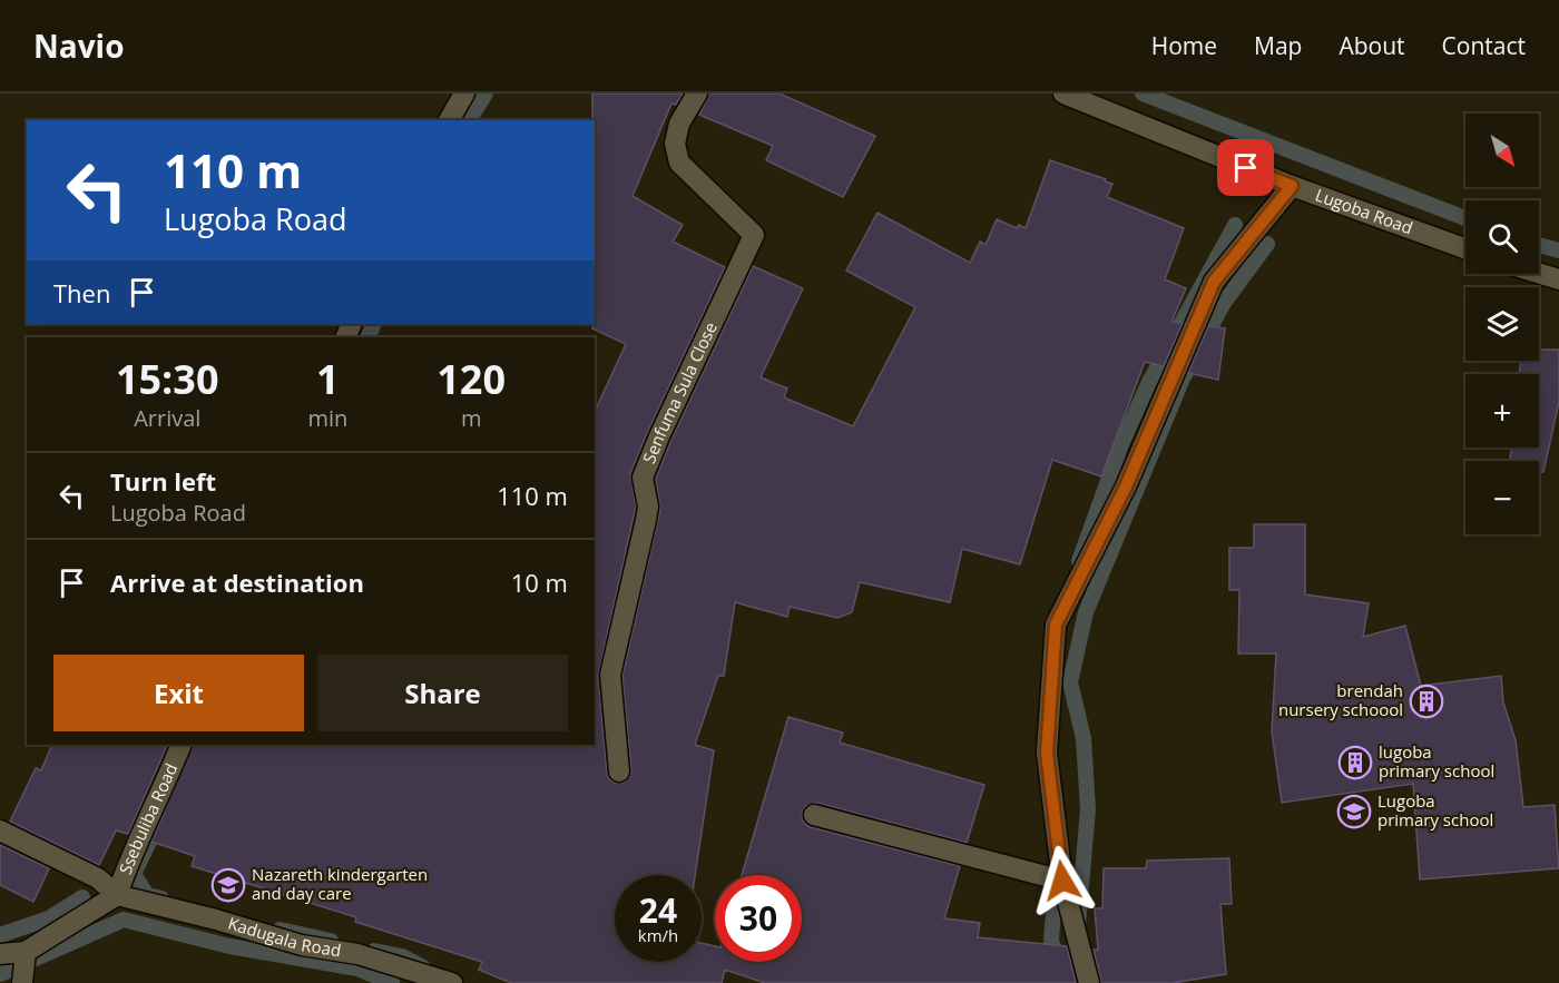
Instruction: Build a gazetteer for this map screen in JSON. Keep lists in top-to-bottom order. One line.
{"streets":{"street":["Lugoba Road","Senfuma Sula Close","Ssebuliba Road","Kadugala Road"]},"crossings":[["Ssebuliba Road","Kadugala Road"]],"places":{"building":["brendah nursery schoool","lugoba primary school"],"school or university":["Lugoba primary school","Nazareth kindergarten and day care"]},"north":"bottom right","page":{"header":"Navio","nav":["Home","Map","About","Contact"],"map_buttons":["+","−"],"turn":["110 m","Lugoba Road"],"then":"Then","eta":["15:30","Arrival","1","min","120","m"],"list":[{"name":"Turn left","note":"Lugoba Road","value":"110 m"},{"name":"Arrive at destination","value":"10 m"}],"buttons":["Exit","Share"],"speed":"24 km/h","limit":"30"}}
